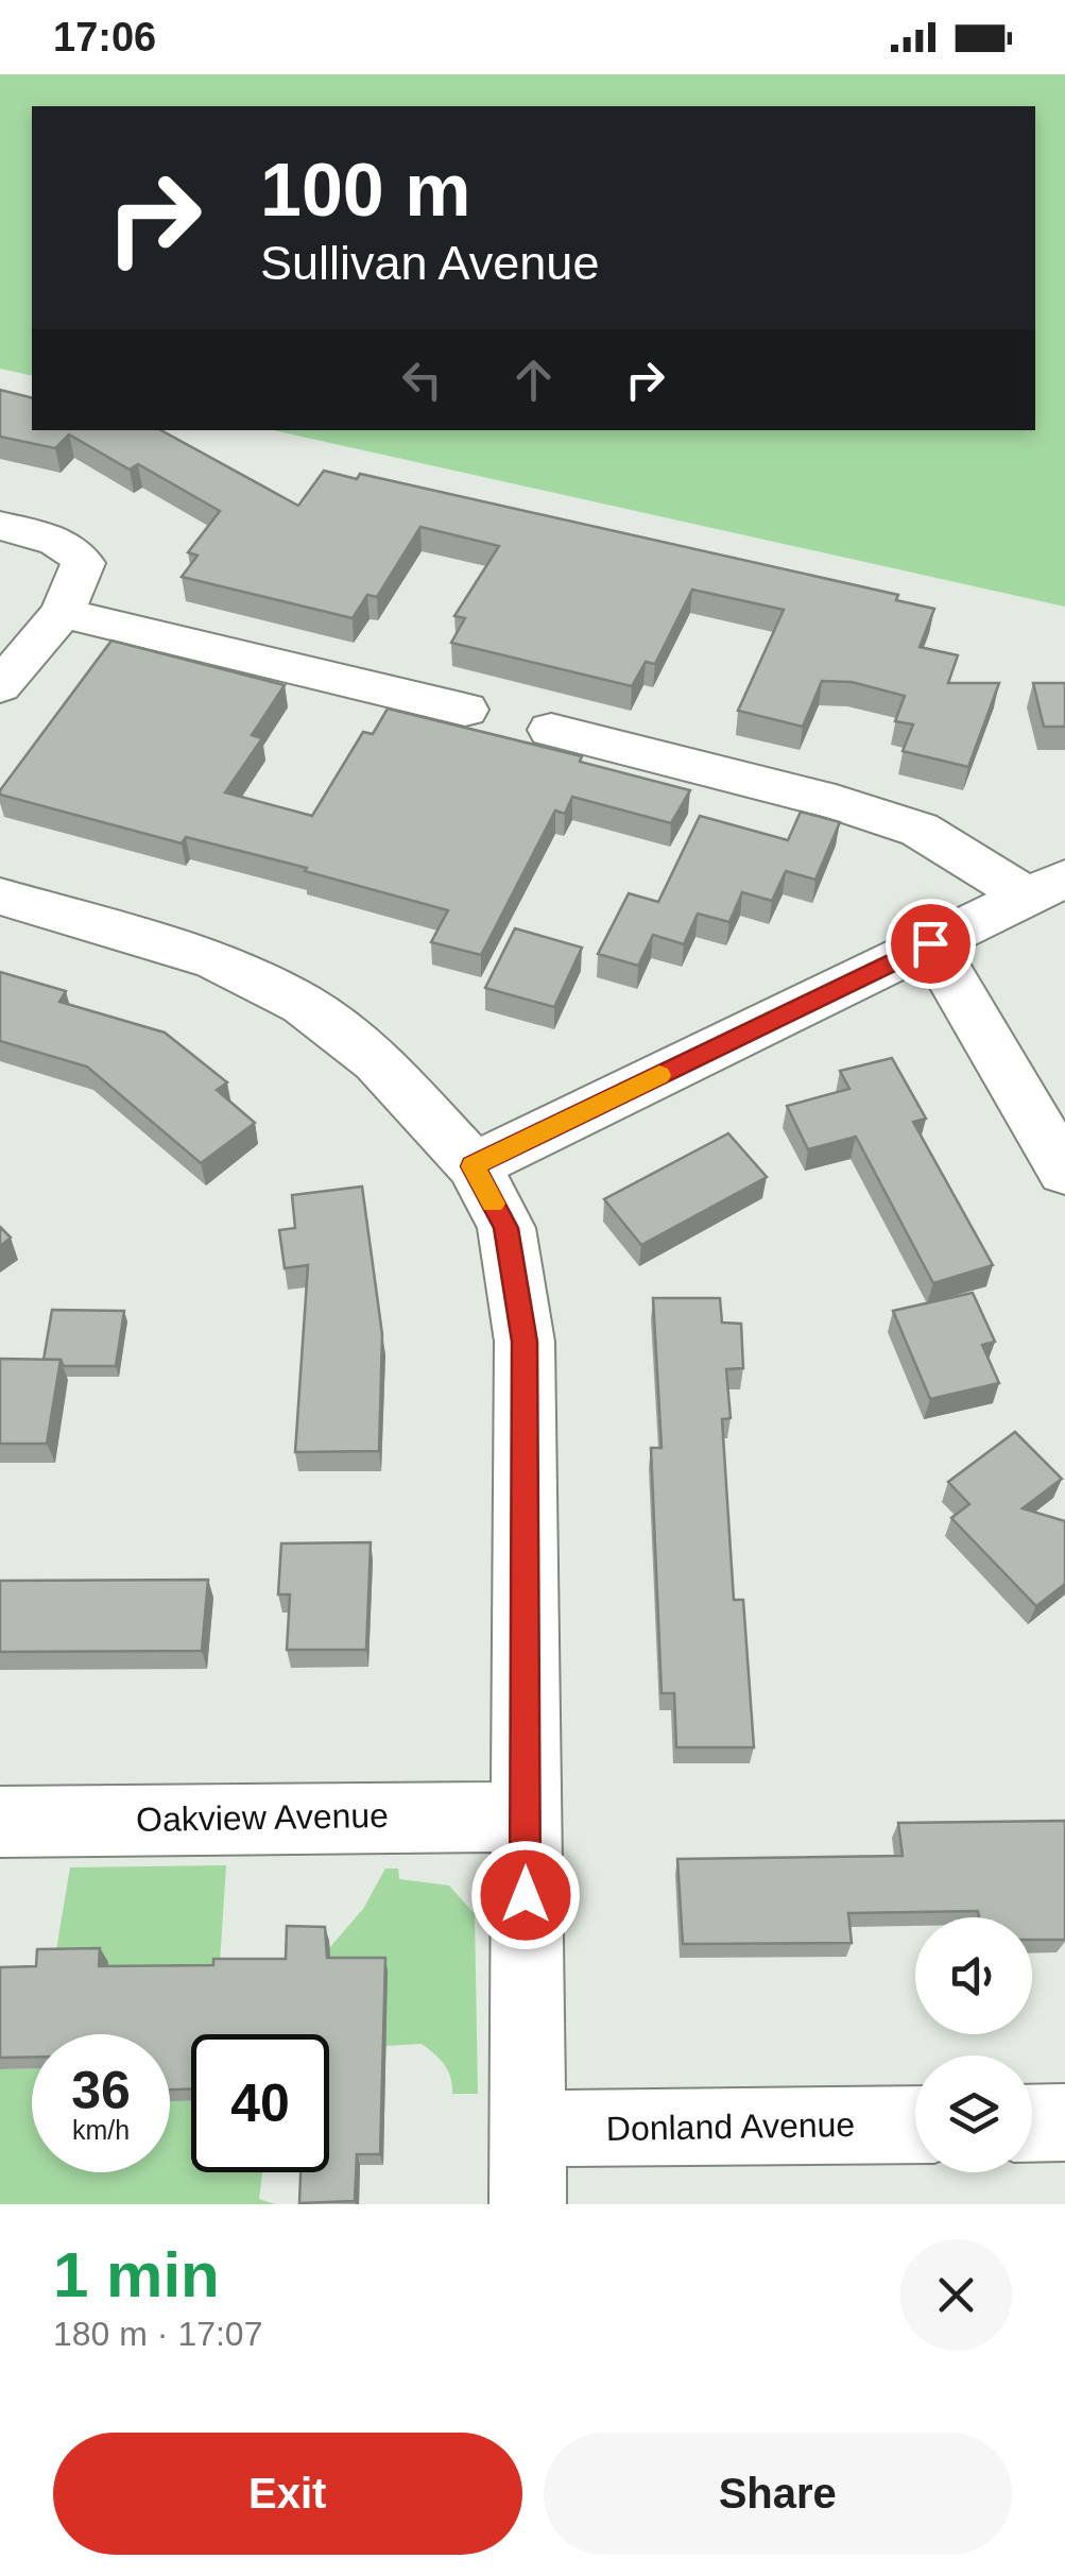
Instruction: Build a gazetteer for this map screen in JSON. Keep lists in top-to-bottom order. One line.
{"streets":{"street":["Oakview Avenue","Donland Avenue"]},"page":{"status":"17:06","turn":["100 m","Sullivan Avenue"],"speed":"36 km/h","limit":"40","heading":["1 min","180 m · 17:07"],"buttons":["Exit","Share"]}}
